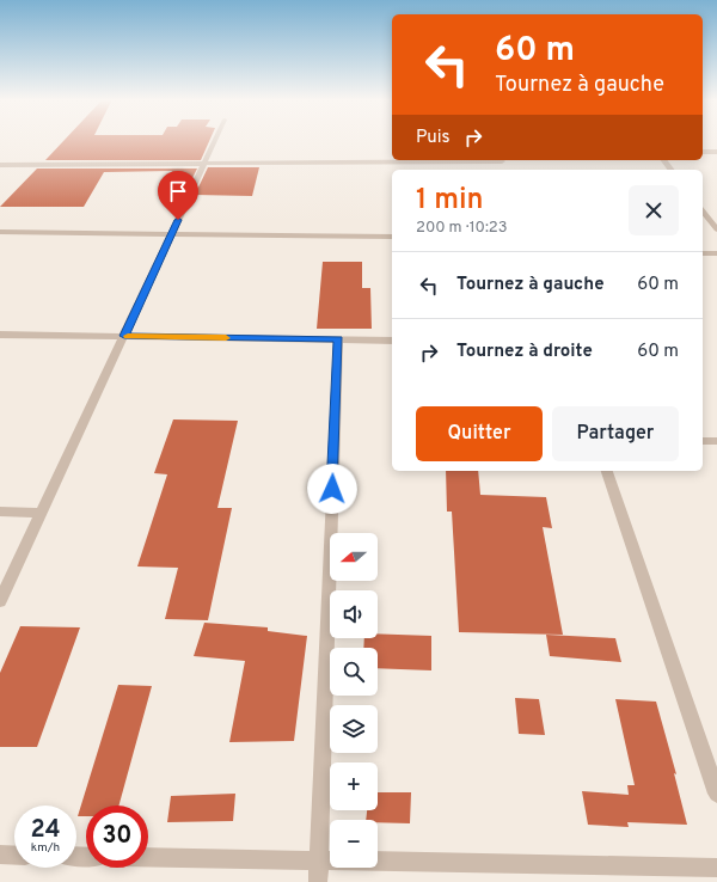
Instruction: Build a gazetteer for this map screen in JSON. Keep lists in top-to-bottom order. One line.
{"north":"left","page":{"turn":["60 m","Tournez à gauche"],"then":"Puis","heading":["1 min","200 m · 10:23"],"list":[{"name":"Tournez à gauche","value":"60 m"},{"name":"Tournez à droite","value":"60 m"}],"buttons":["Quitter","Partager"],"map_buttons":["+","−"],"speed":"24 km/h","limit":"30"}}
